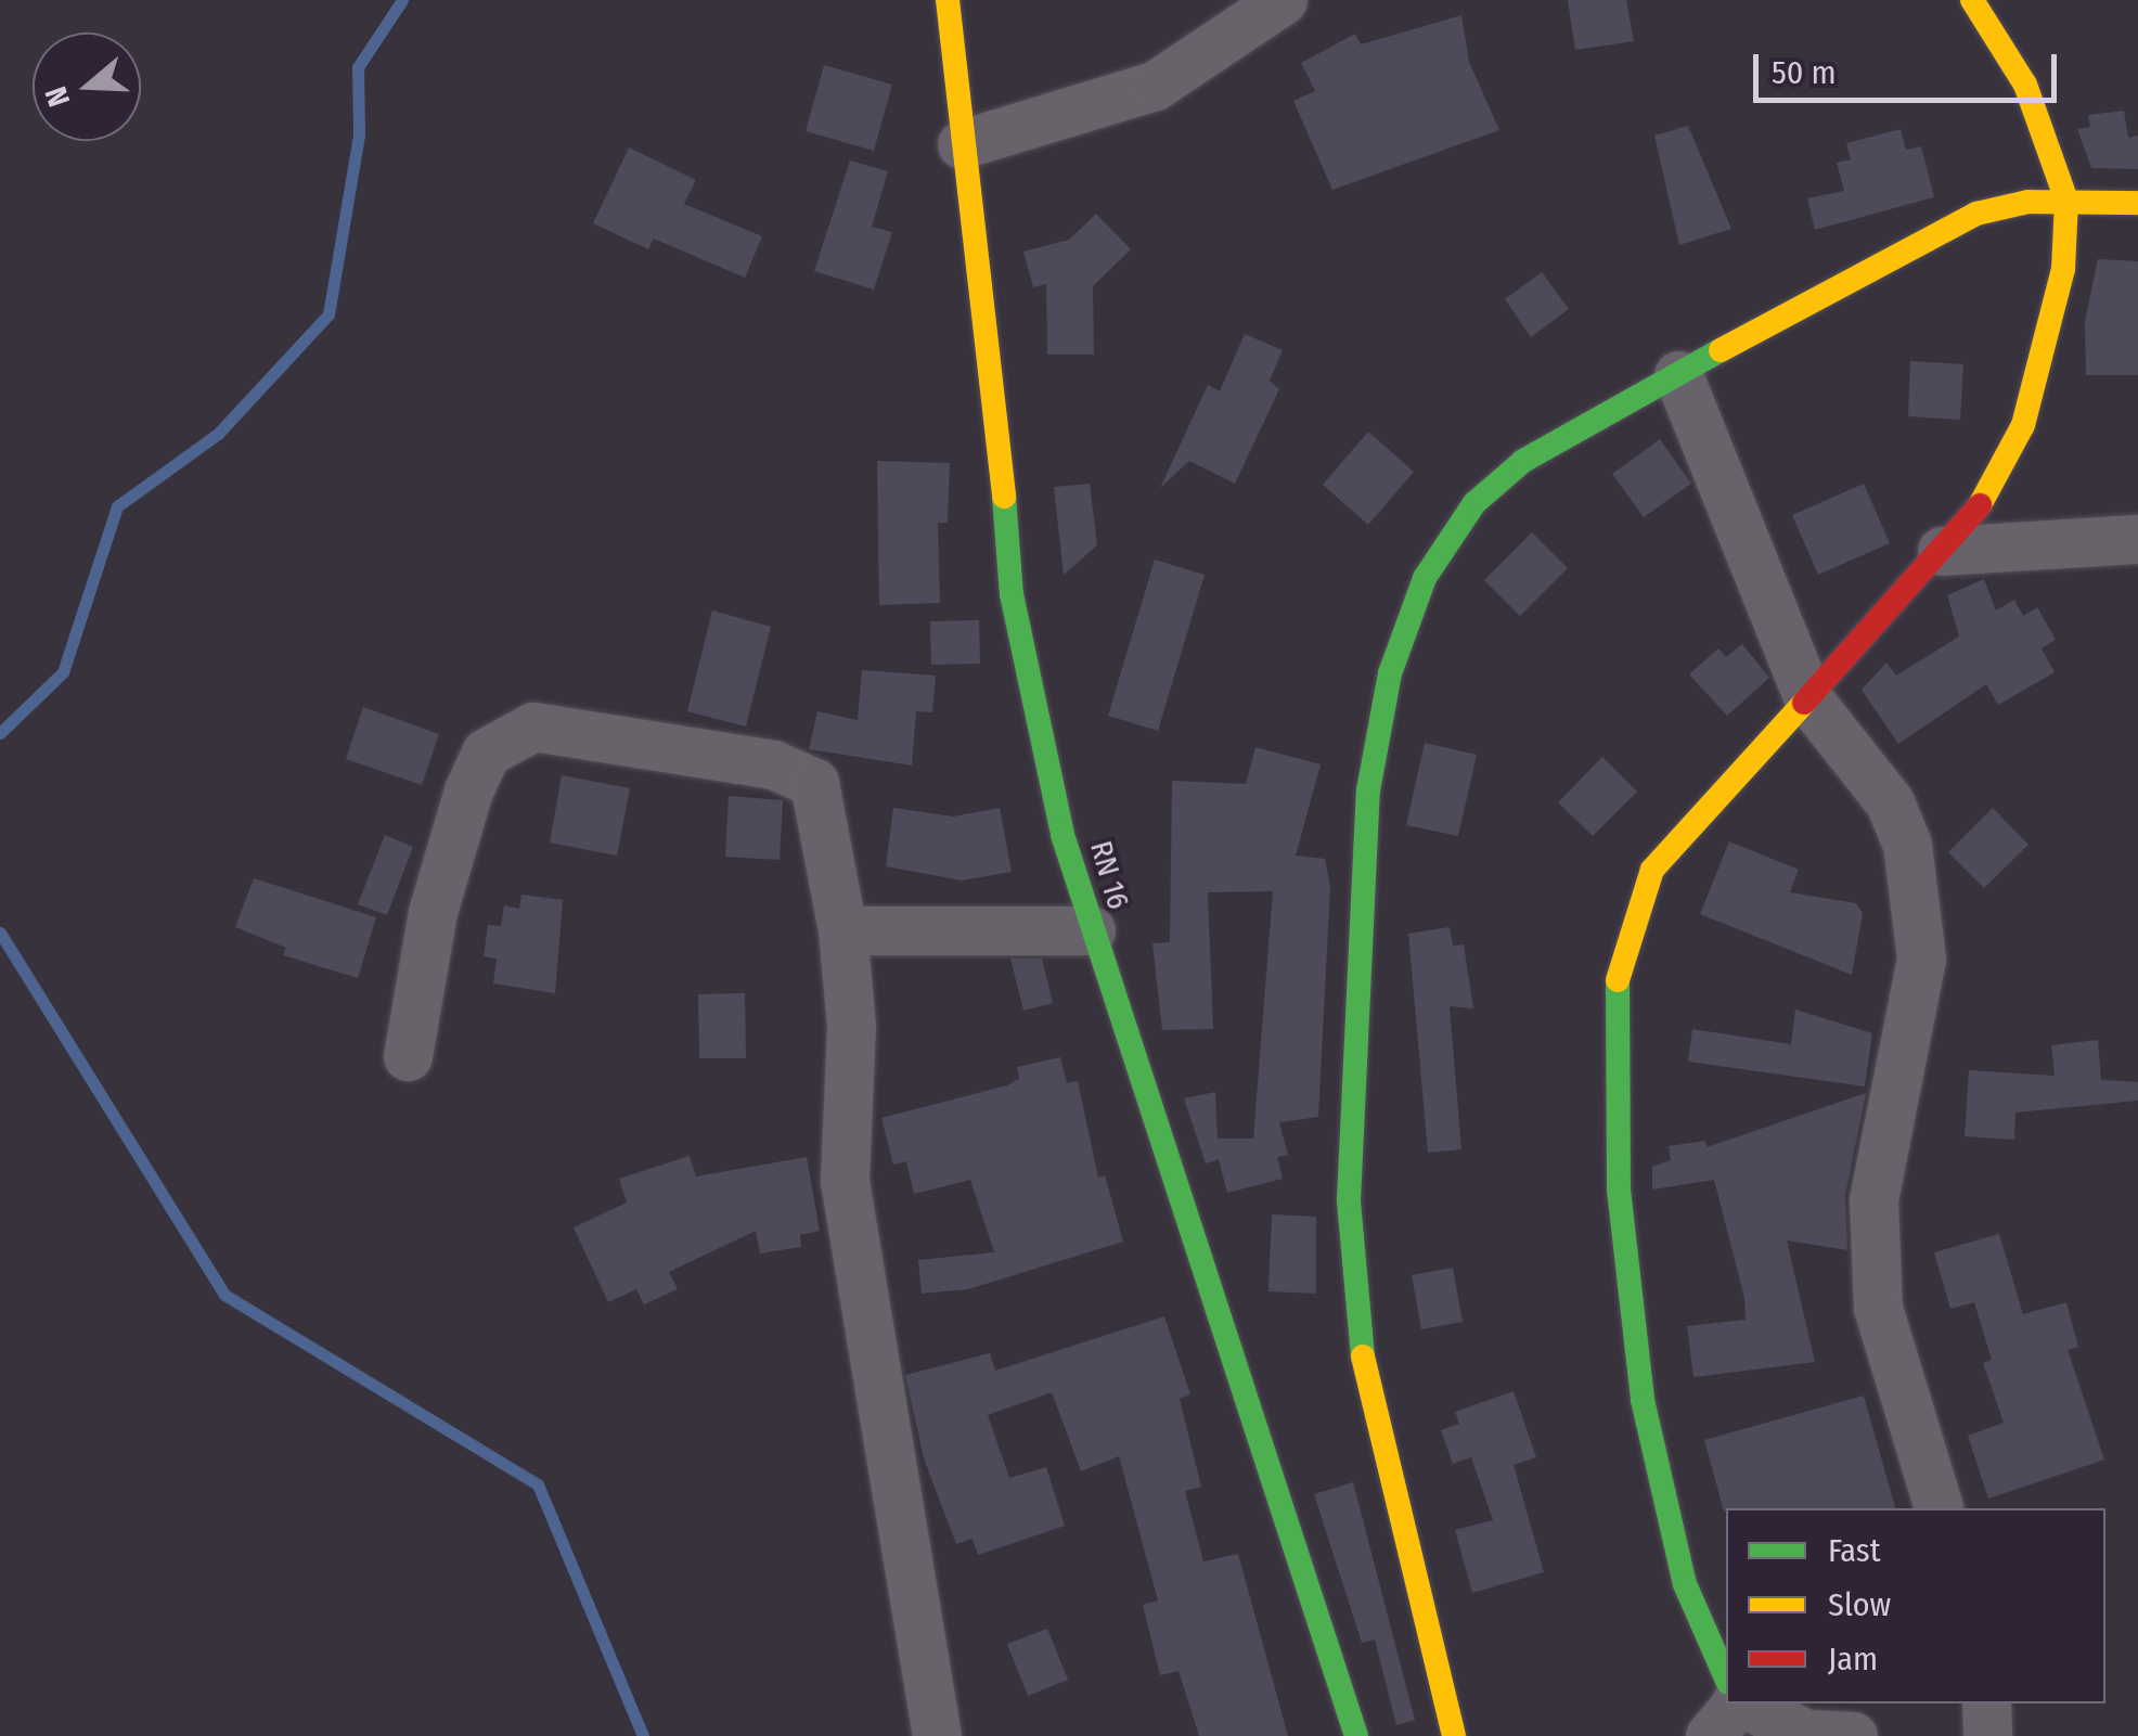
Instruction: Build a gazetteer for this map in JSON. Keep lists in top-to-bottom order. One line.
{"streets":{"street":["RN 16"]},"legend":["Fast","Slow","Jam"],"scale_bar":"50 m","north":"left"}
